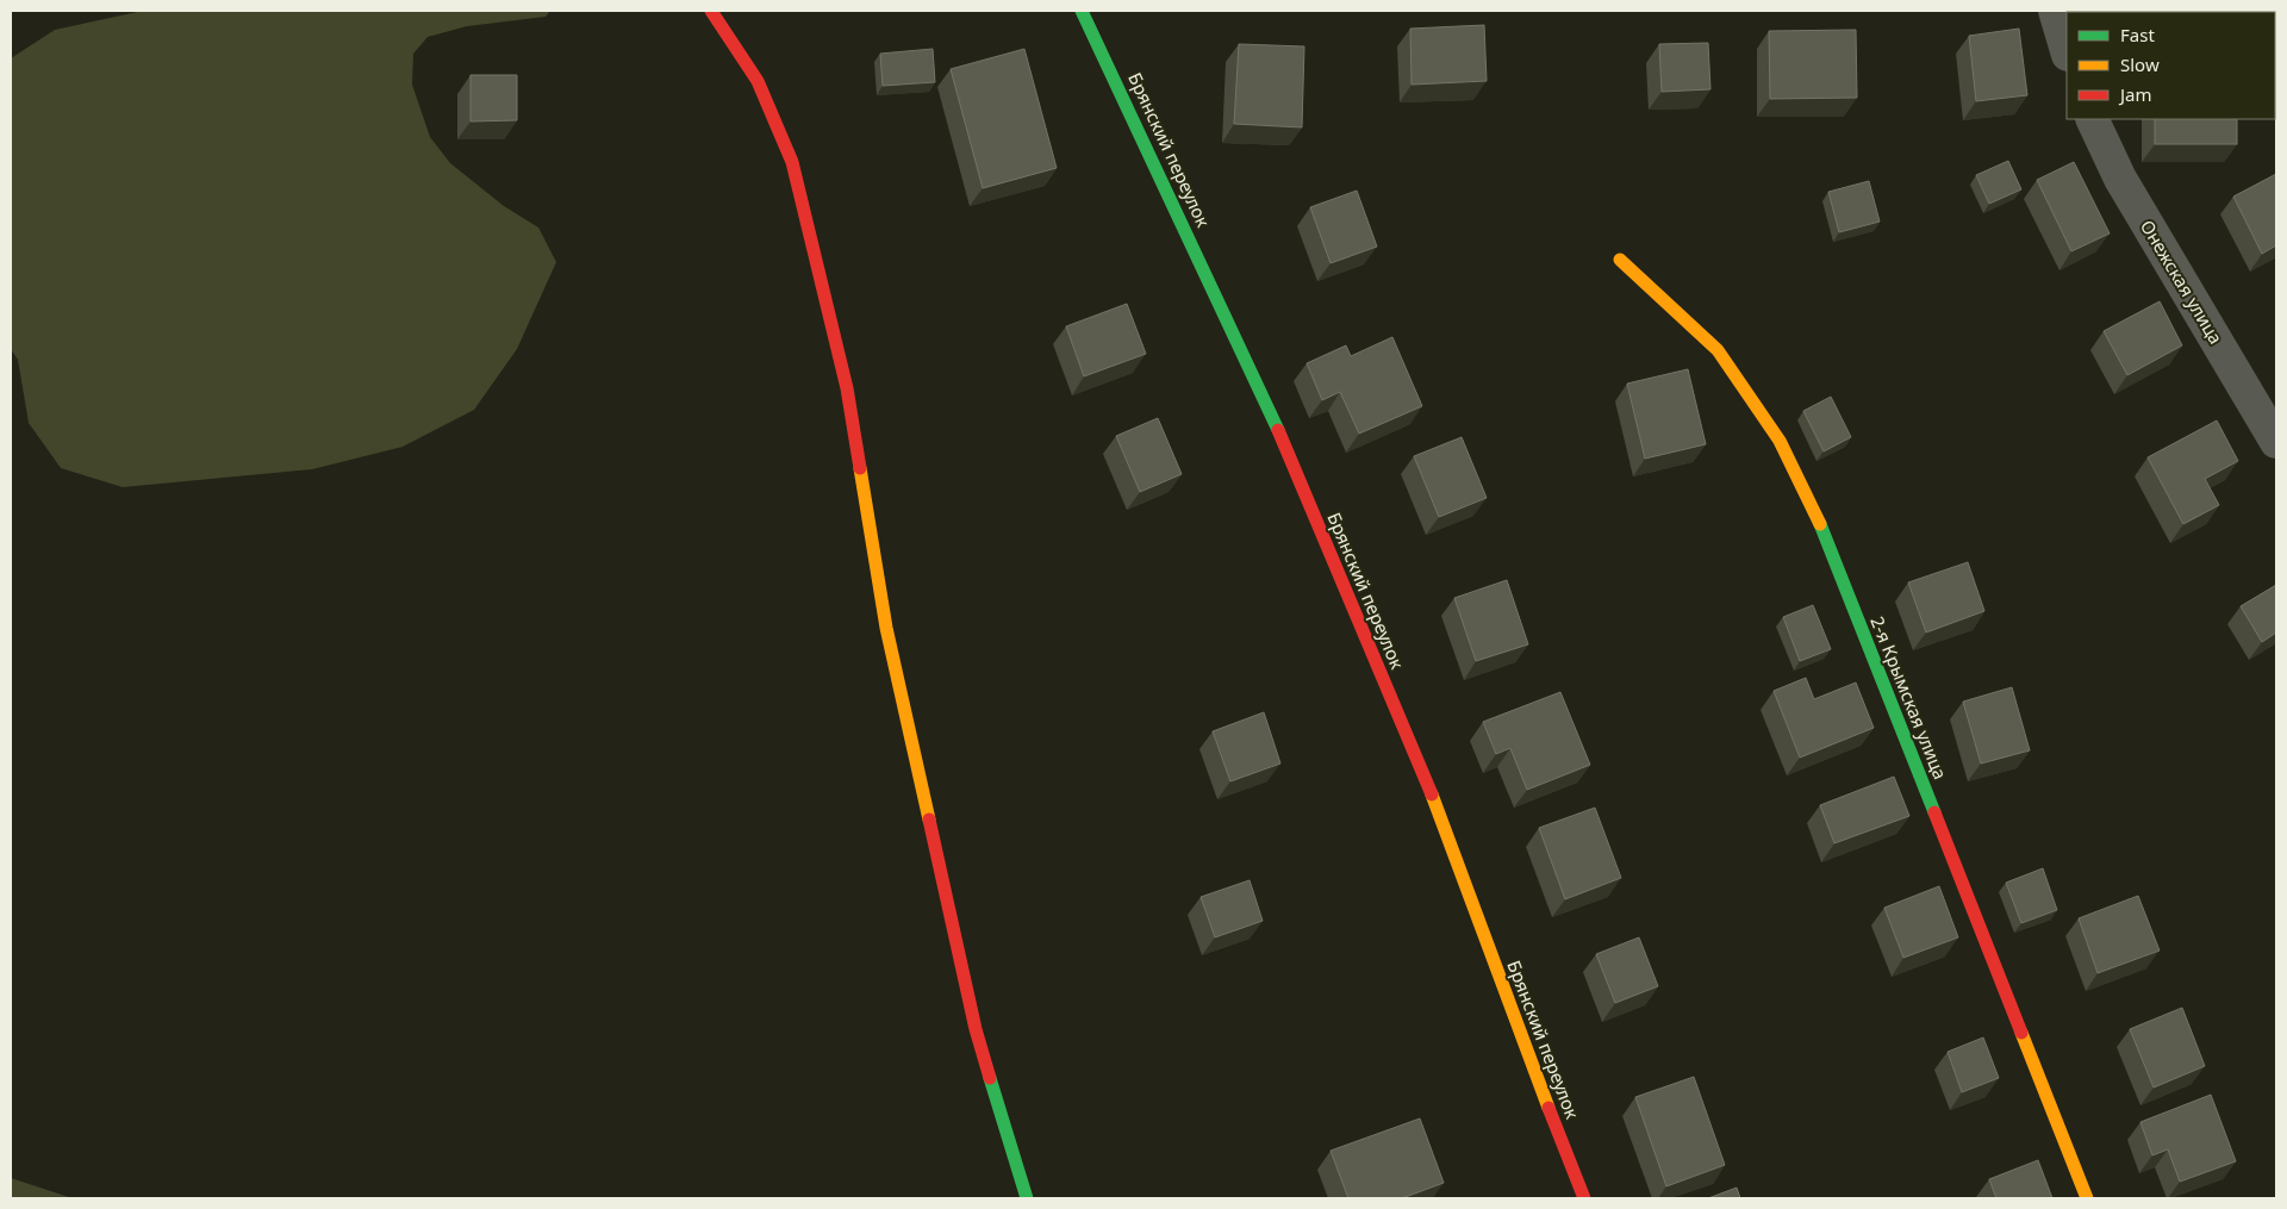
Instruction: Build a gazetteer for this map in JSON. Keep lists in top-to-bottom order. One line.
{"streets":{"street":["Брянский переулок","Онежская улица","2-я Крымская улица"]},"legend":["Fast","Slow","Jam"]}
